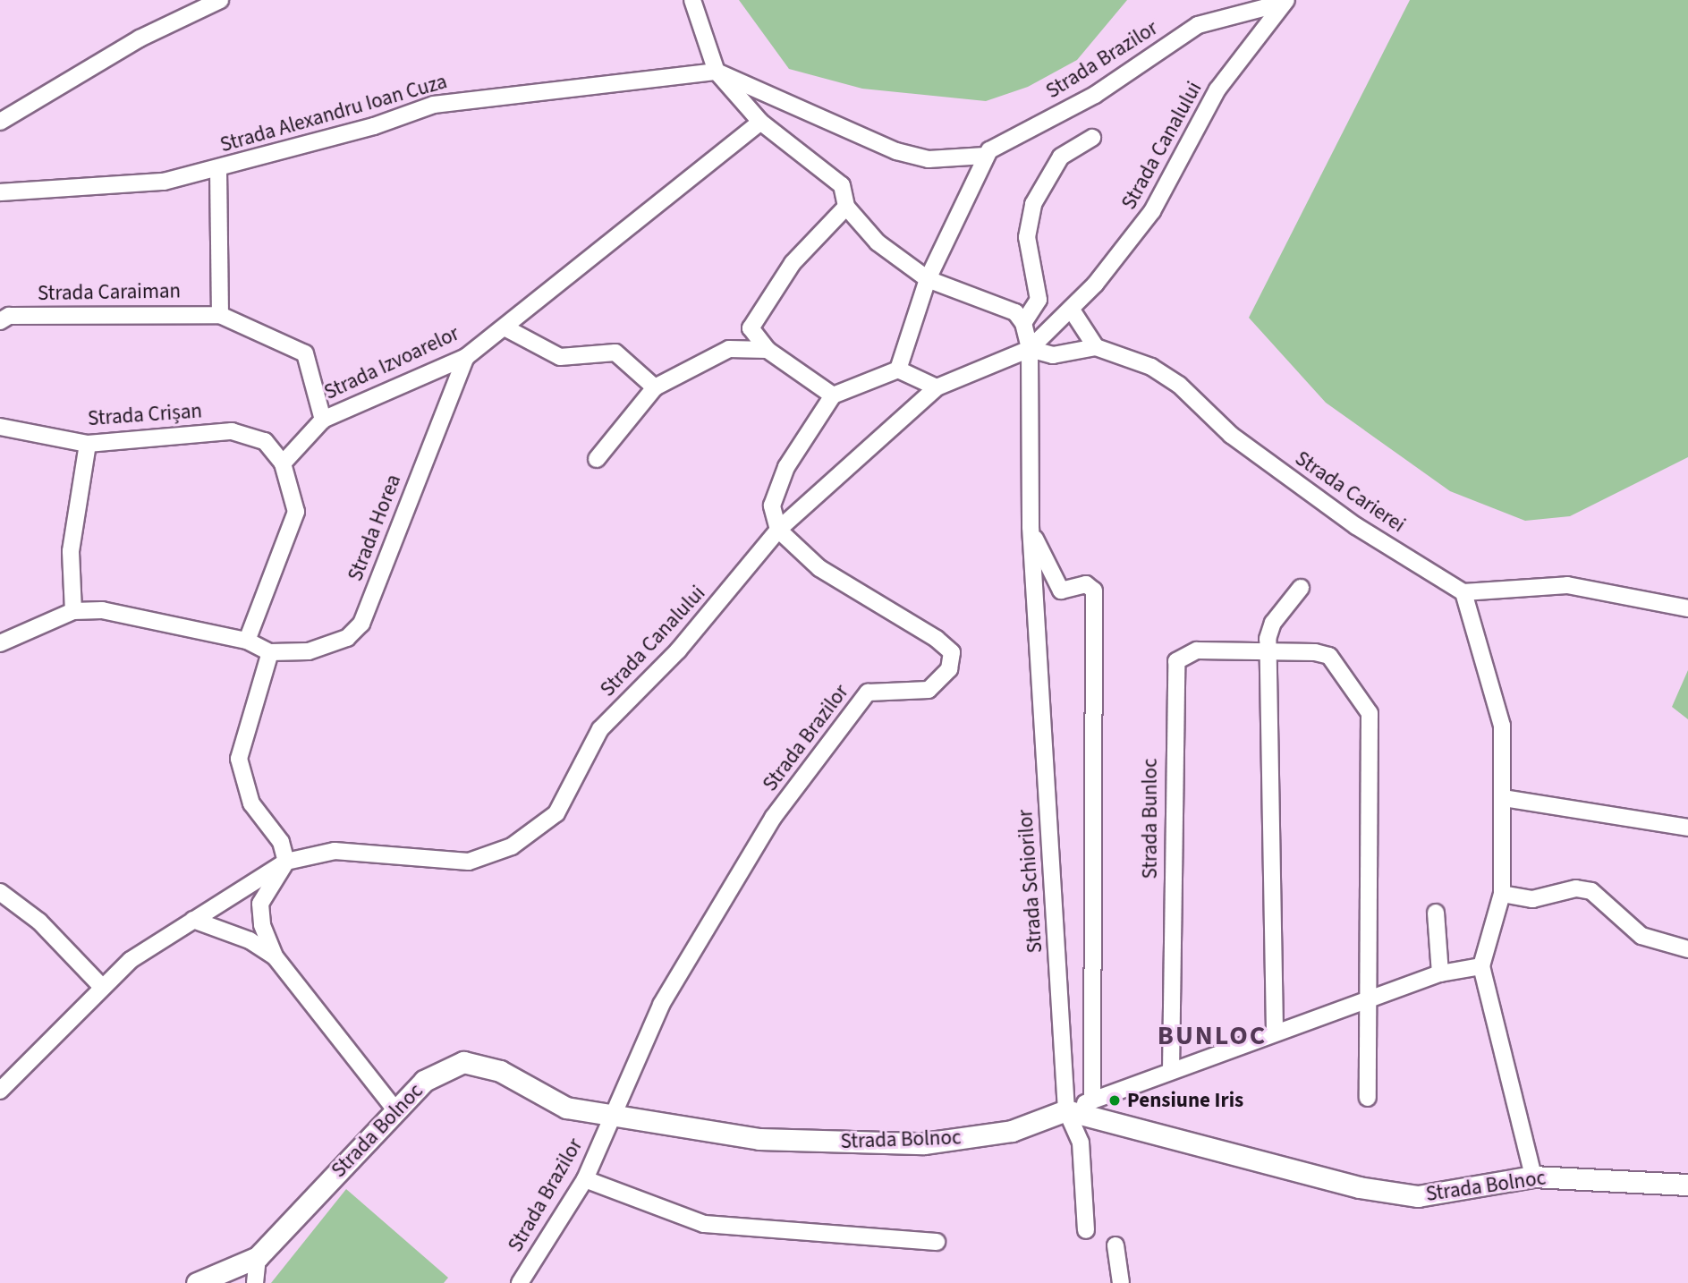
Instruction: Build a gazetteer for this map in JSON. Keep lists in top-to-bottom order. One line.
{"streets":{"street":["Strada Brazilor","Strada Alexandru Ioan Cuza","Strada Canalului","Strada Caraiman","Strada Izvoarelor","Strada Crișan","Strada Carierei","Strada Horea","Strada Bunloc","Strada Schiorilor","Strada Bolnoc"]},"crossings":[["Strada Brazilor","Strada Alexandru Ioan Cuza"],["Strada Brazilor","Strada Canalului"],["Strada Brazilor","Strada Bolnoc"],["Strada Canalului","Strada Schiorilor"],["Strada Izvoarelor","Strada Crișan"],["Strada Izvoarelor","Strada Horea"],["Strada Schiorilor","Strada Bolnoc"]],"districts":["BUNLOC"],"places":["Pensiune Iris"]}
